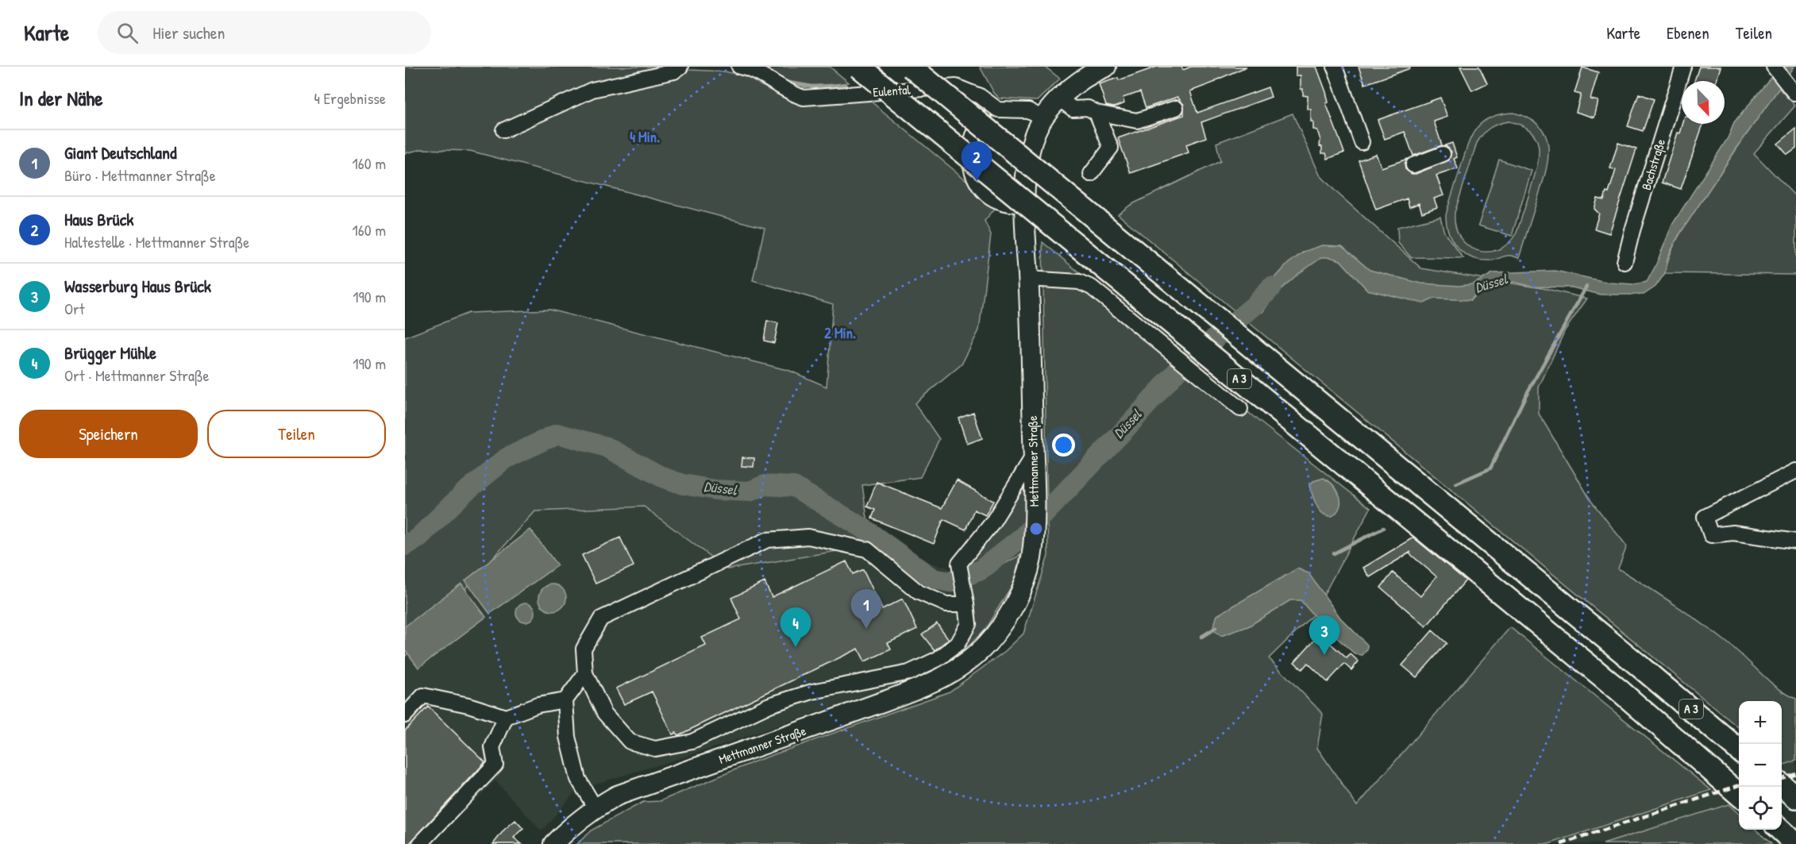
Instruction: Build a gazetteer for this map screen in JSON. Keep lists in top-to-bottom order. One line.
{"streets":{"highway":["A 3"],"main road":["Mettmanner Straße"],"street":["Eulental","Bachstraße"]},"water":["Düssel"],"north":"bottom right","page":{"header":"Karte","search":"Hier suchen","nav":["Karte","Ebenen","Teilen"],"heading":["In der Nähe","4 Ergebnisse"],"list":[{"mark":"1","name":"Giant Deutschland","note":"Büro · Mettmanner Straße","value":"160 m"},{"mark":"2","name":"Haus Brück","note":"Haltestelle · Mettmanner Straße","value":"160 m"},{"mark":"3","name":"Wasserburg Haus Brück","note":"Ort","value":"190 m"},{"mark":"4","name":"Brügger Mühle","note":"Ort · Mettmanner Straße","value":"190 m"}],"pins":["2","1","4","3"],"buttons":["Speichern","Teilen"],"map_buttons":["+","−"]},"rings":["4 Min.","2 Min."]}
